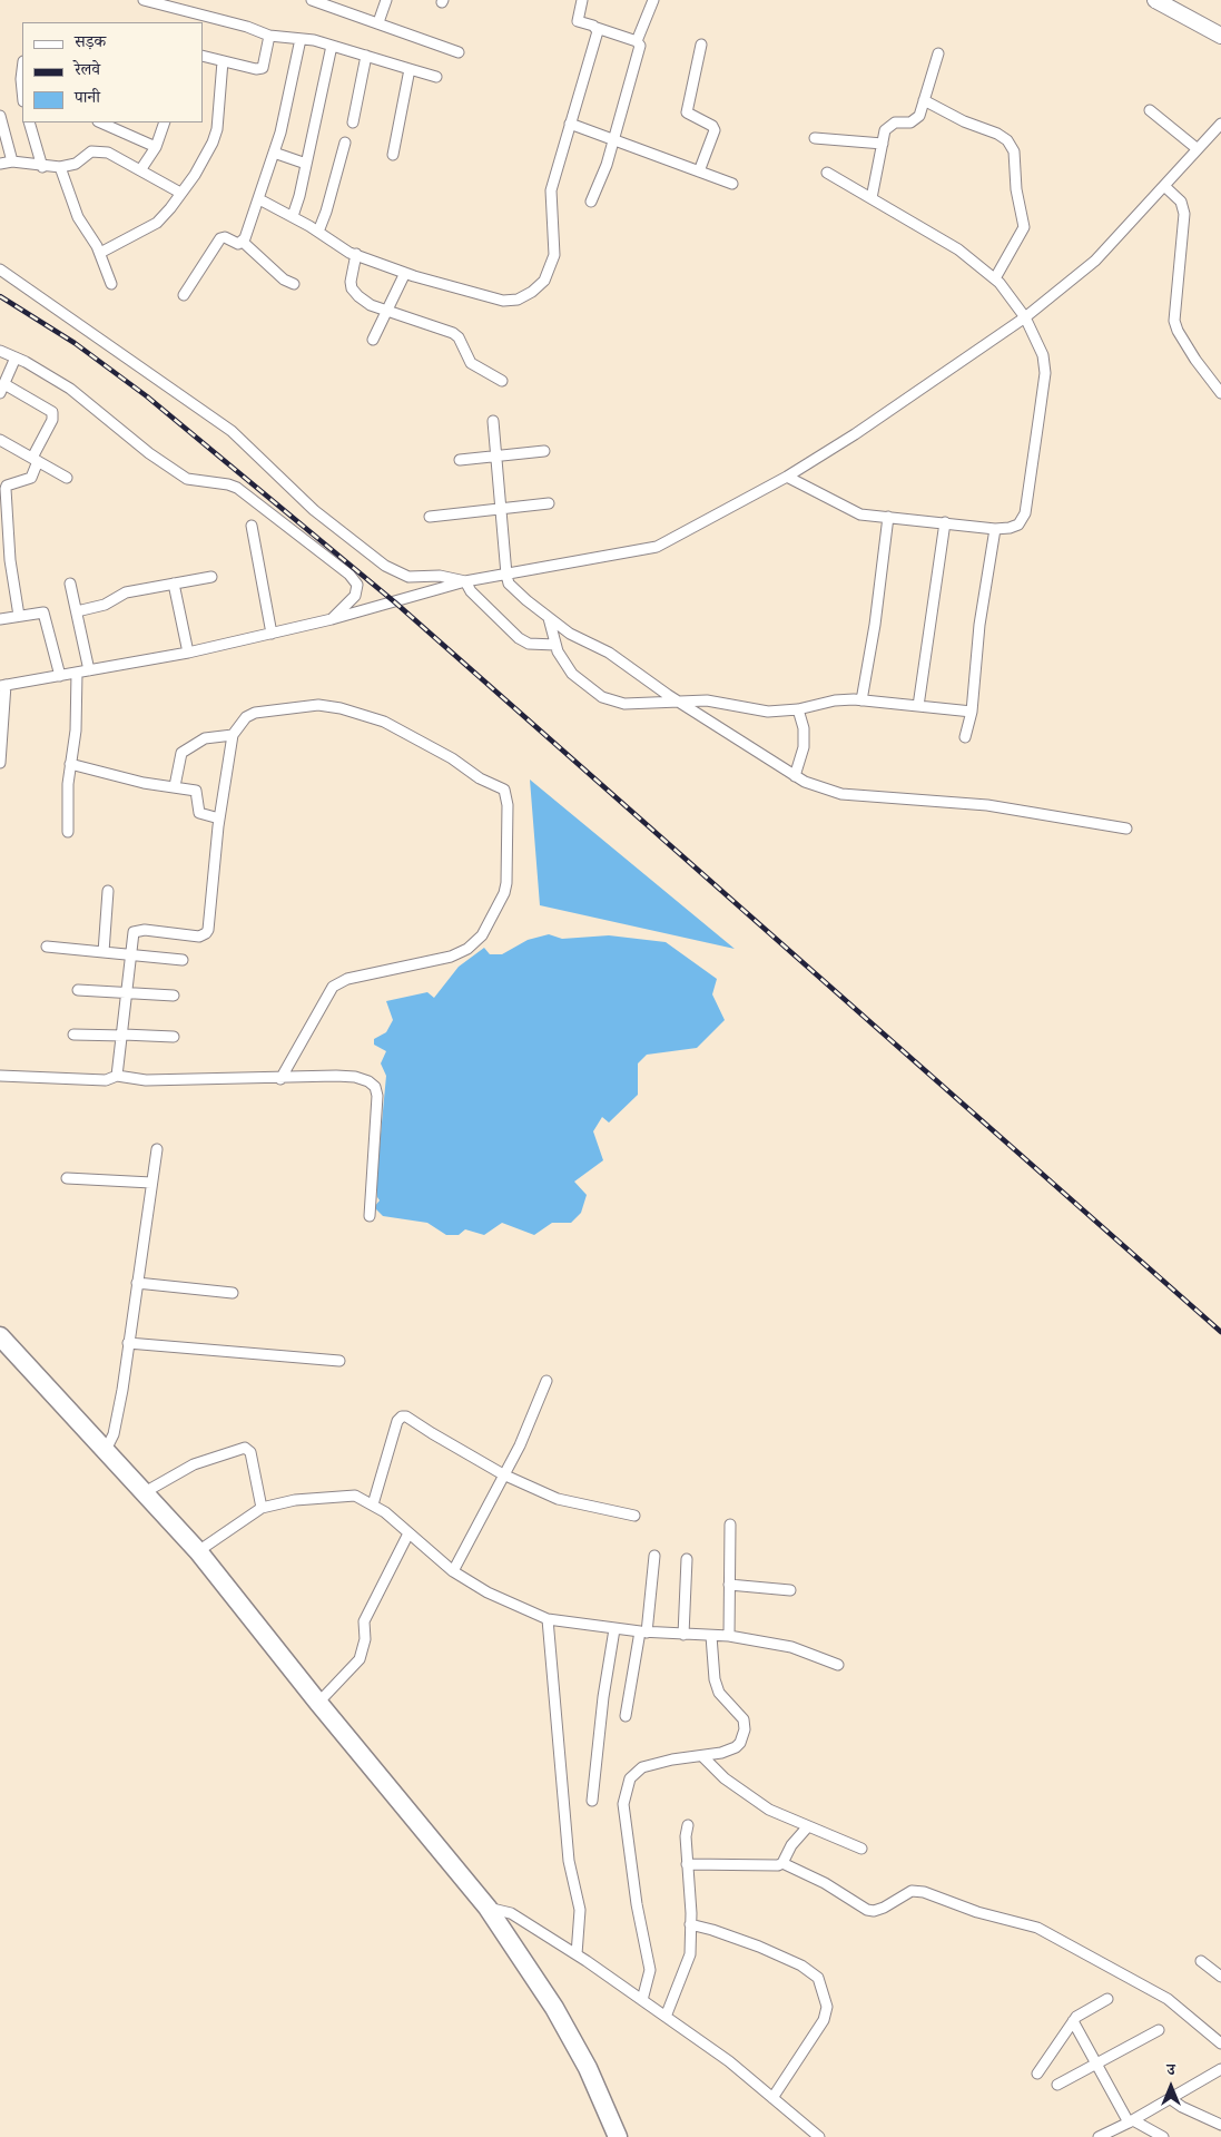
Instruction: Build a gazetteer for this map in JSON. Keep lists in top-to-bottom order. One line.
{"legend":["सड़क","रेलवे","पानी"],"north":"top"}
